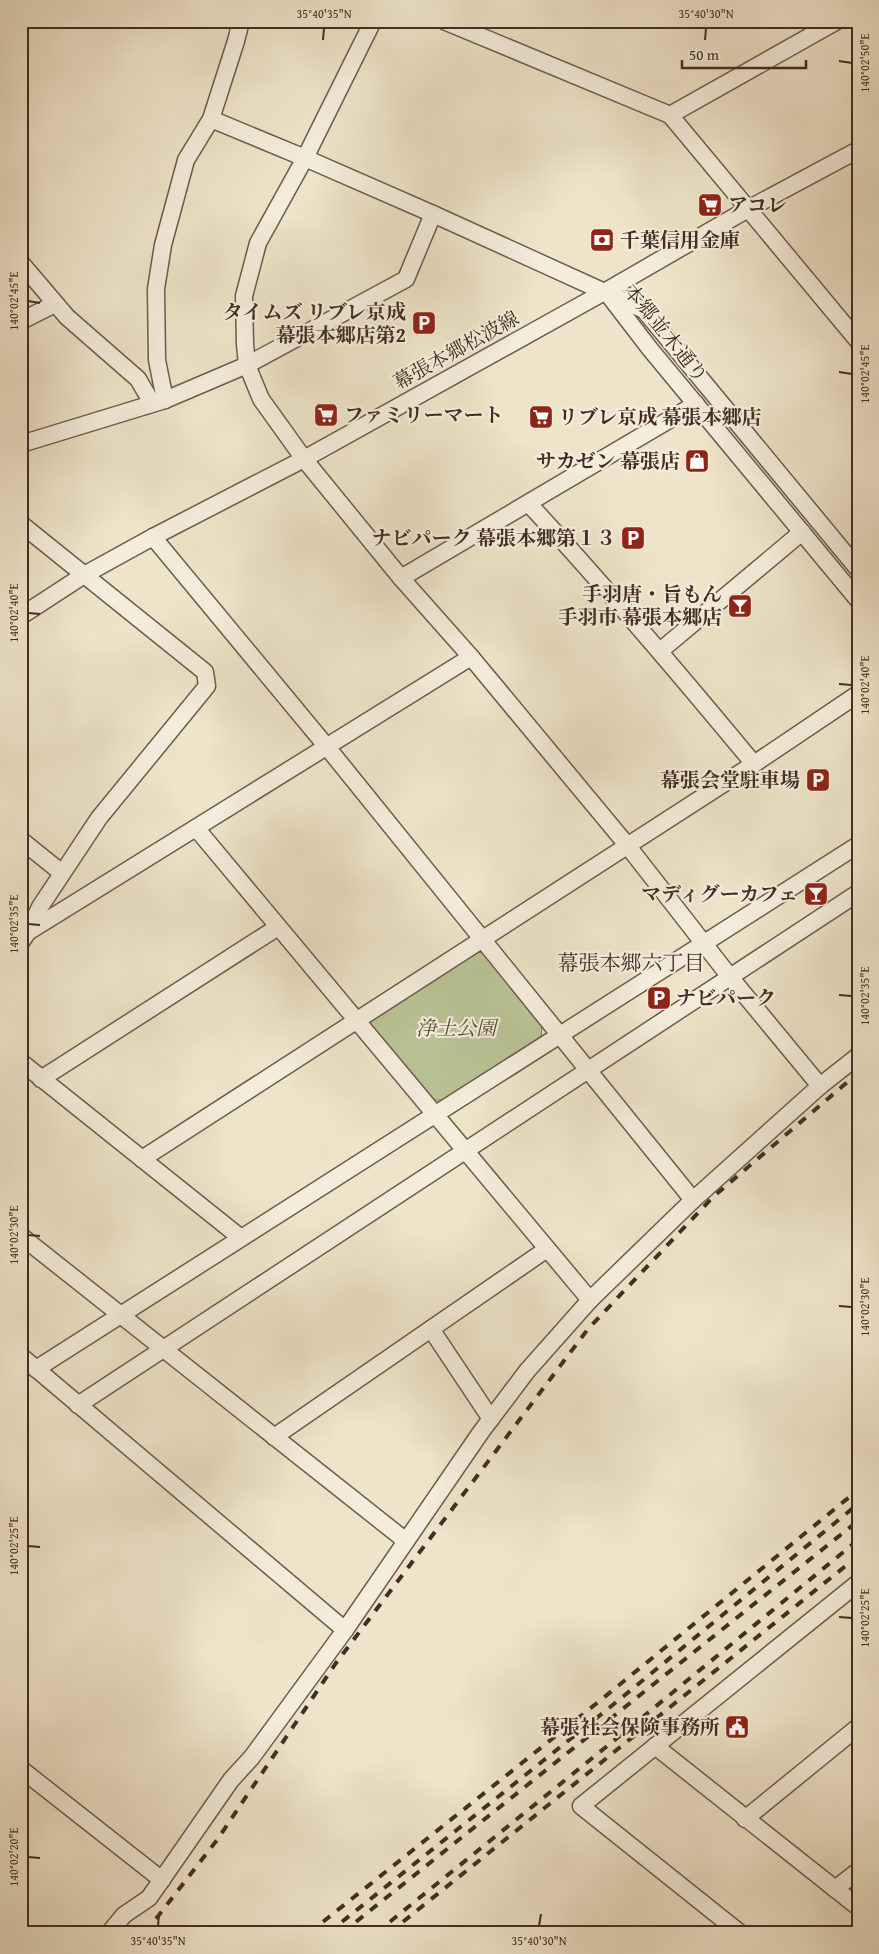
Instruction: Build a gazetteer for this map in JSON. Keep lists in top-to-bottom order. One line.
{"streets":{"street":["本郷並木通り","幕張本郷松波線"]},"crossings":[["本郷並木通り","幕張本郷松波線"]],"districts":["幕張本郷六丁目"],"parks":["浄土公園"],"places":{"supermarket":["アコレ","ファミリーマート","リブレ京成 幕張本郷店"],"bank":["千葉信用金庫"],"parking":["タイムズ リブレ京成 幕張本郷店第2","ナビパーク 幕張本郷第１３","幕張会堂駐車場","ナビパーク"],"shop":["サカゼン 幕張店"],"bar":["手羽唐・旨もん 手羽市 幕張本郷店","マディグーカフェ"],"public building":["幕張社会保険事務所"]},"scale_bar":"50 m","coordinates":["35°40'35\"N","35°40'30\"N","140°02'50\"E","140°02'45\"E","140°02'40\"E","140°02'35\"E","140°02'30\"E","140°02'25\"E","140°02'20\"E"]}
